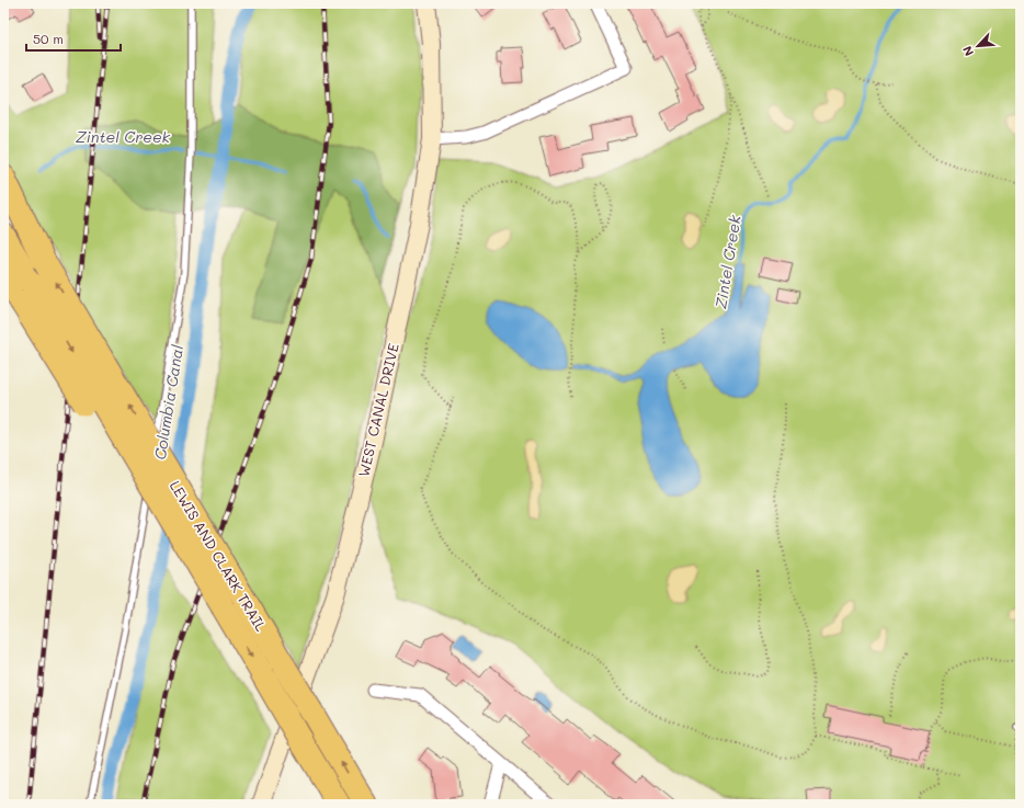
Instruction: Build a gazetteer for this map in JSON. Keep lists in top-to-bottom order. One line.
{"streets":{"highway":["LEWIS AND CLARK TRAIL"],"street":["WEST CANAL DRIVE"]},"water":["Zintel Creek","Columbia Canal"],"scale_bar":"50 m","north":"bottom left"}
